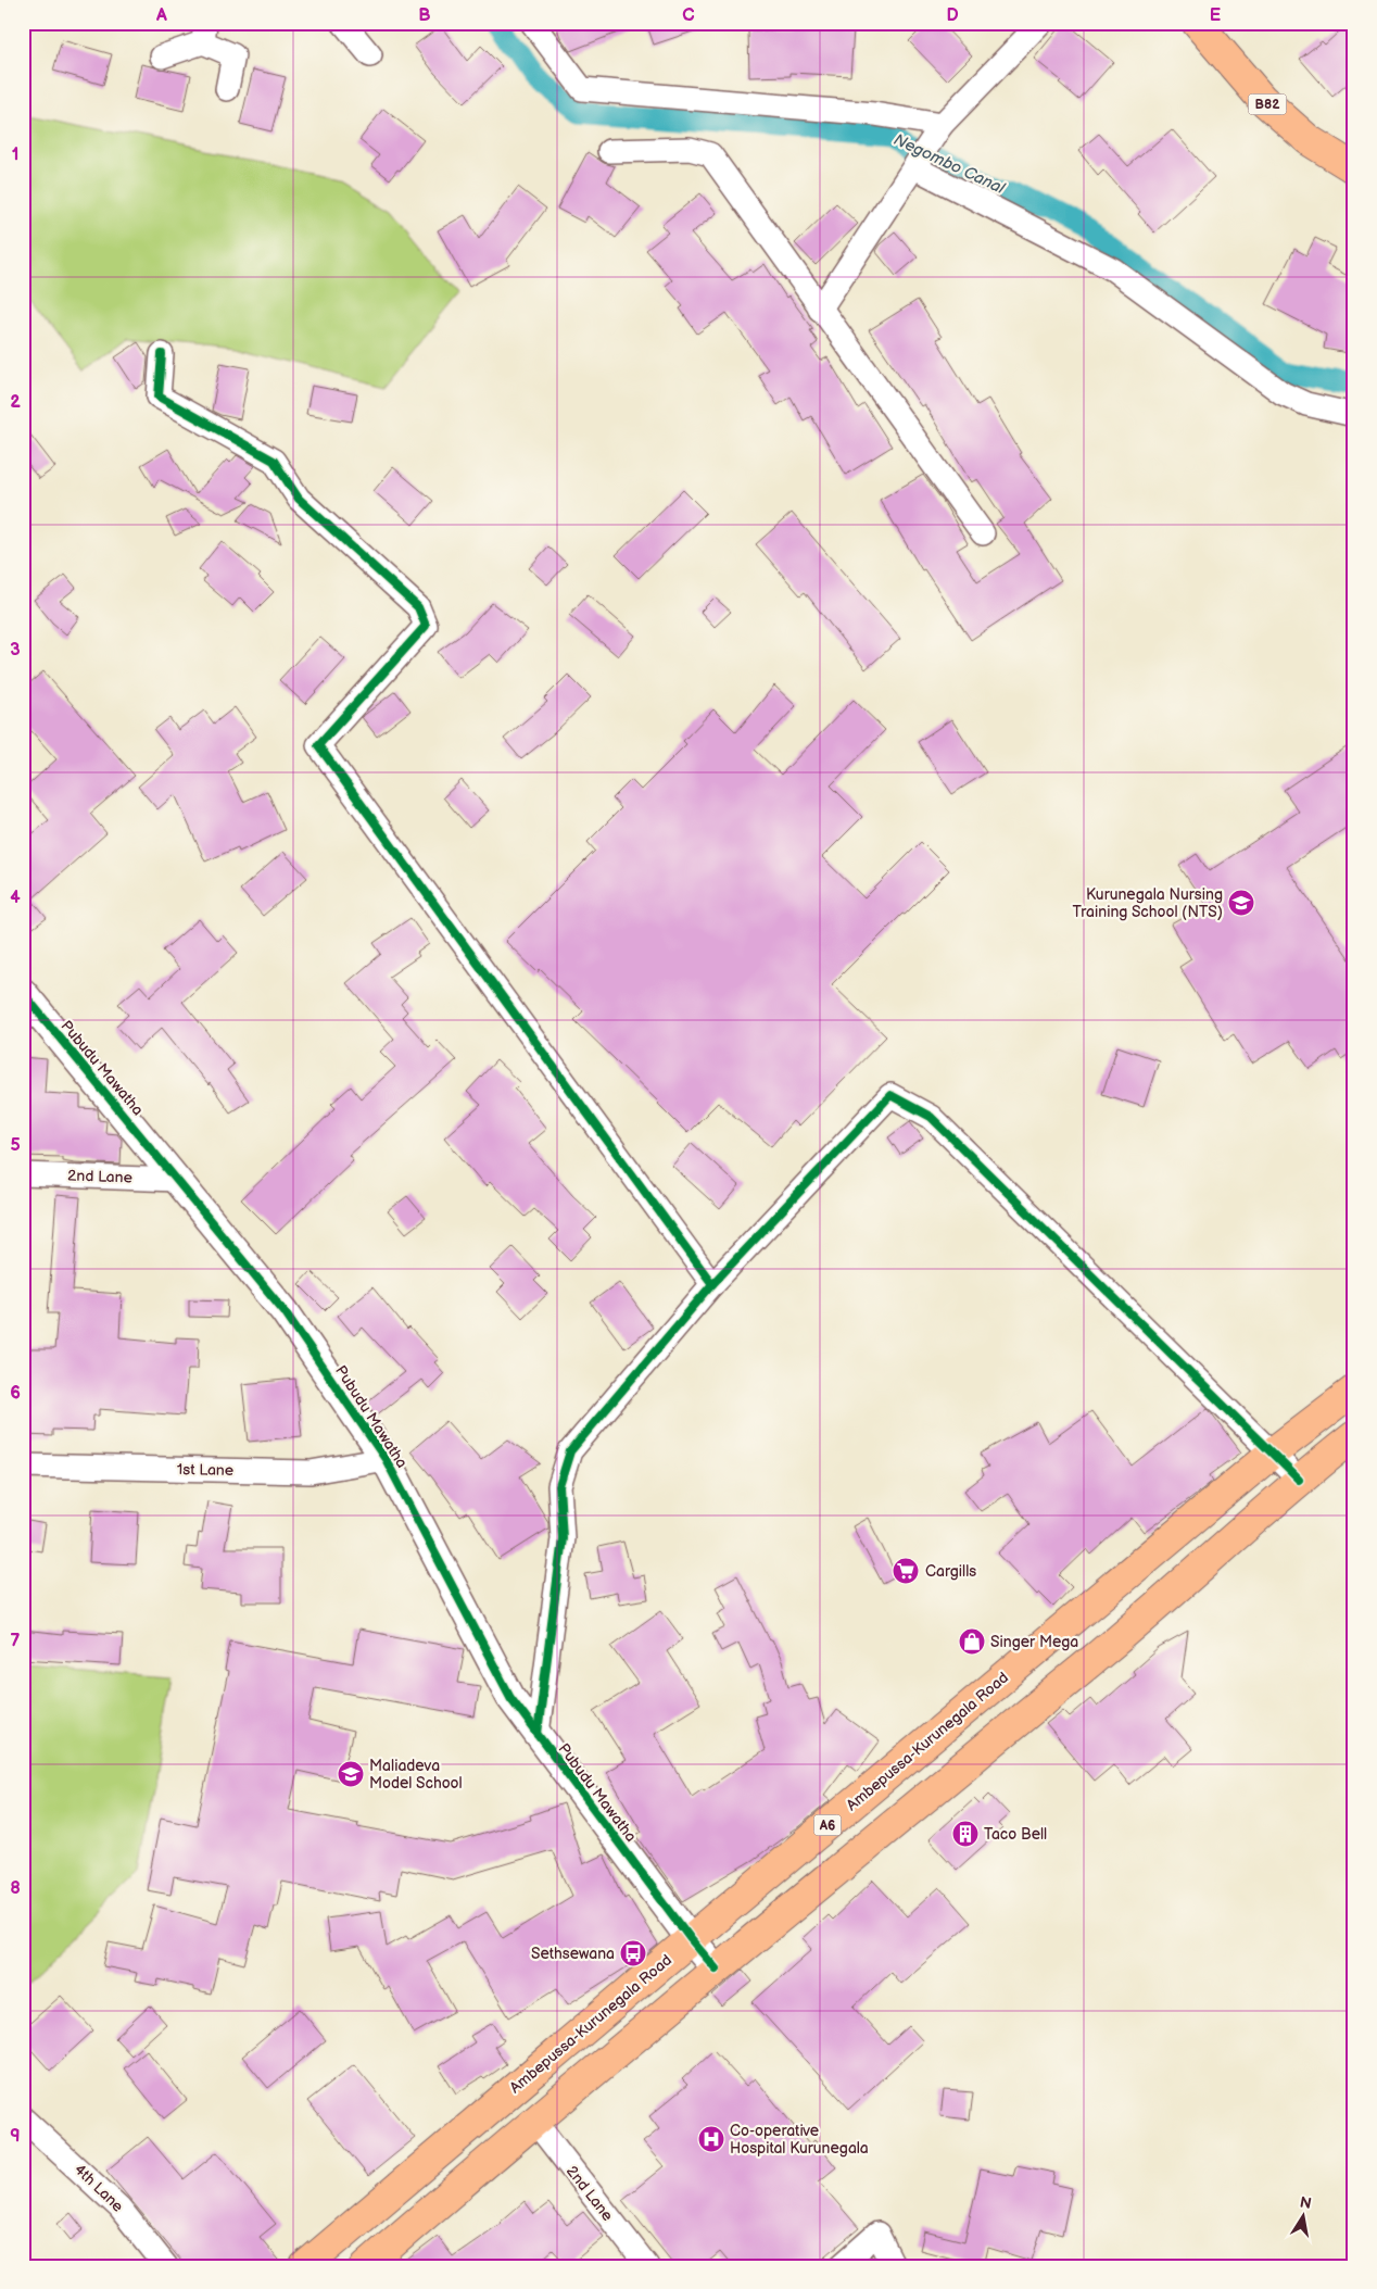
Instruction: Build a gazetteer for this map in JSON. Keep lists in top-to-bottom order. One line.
{"streets":{"main road":["B82","Ambepussa-Kurunegala Road","A6"],"street":["Pubudu Mawatha","2nd Lane","1st Lane","4th Lane"]},"crossings":[["Pubudu Mawatha","2nd Lane"],["Pubudu Mawatha","1st Lane"],["Pubudu Mawatha","Ambepussa-Kurunegala Road"]],"water":["Negombo Canal"],"places":{"school or university":["Kurunegala Nursing Training School (NTS)","Maliadeva Model School"],"supermarket":["Cargills"],"shop":["Singer Mega"],"building":["Taco Bell"],"bus stop":["Sethsewana"],"hospital":["Co-operative Hospital Kurunegala"]},"north":"top","grid":{"columns":["A","B","C","D","E"],"rows":["1","2","3","4","5","6","7","8","9"]}}
